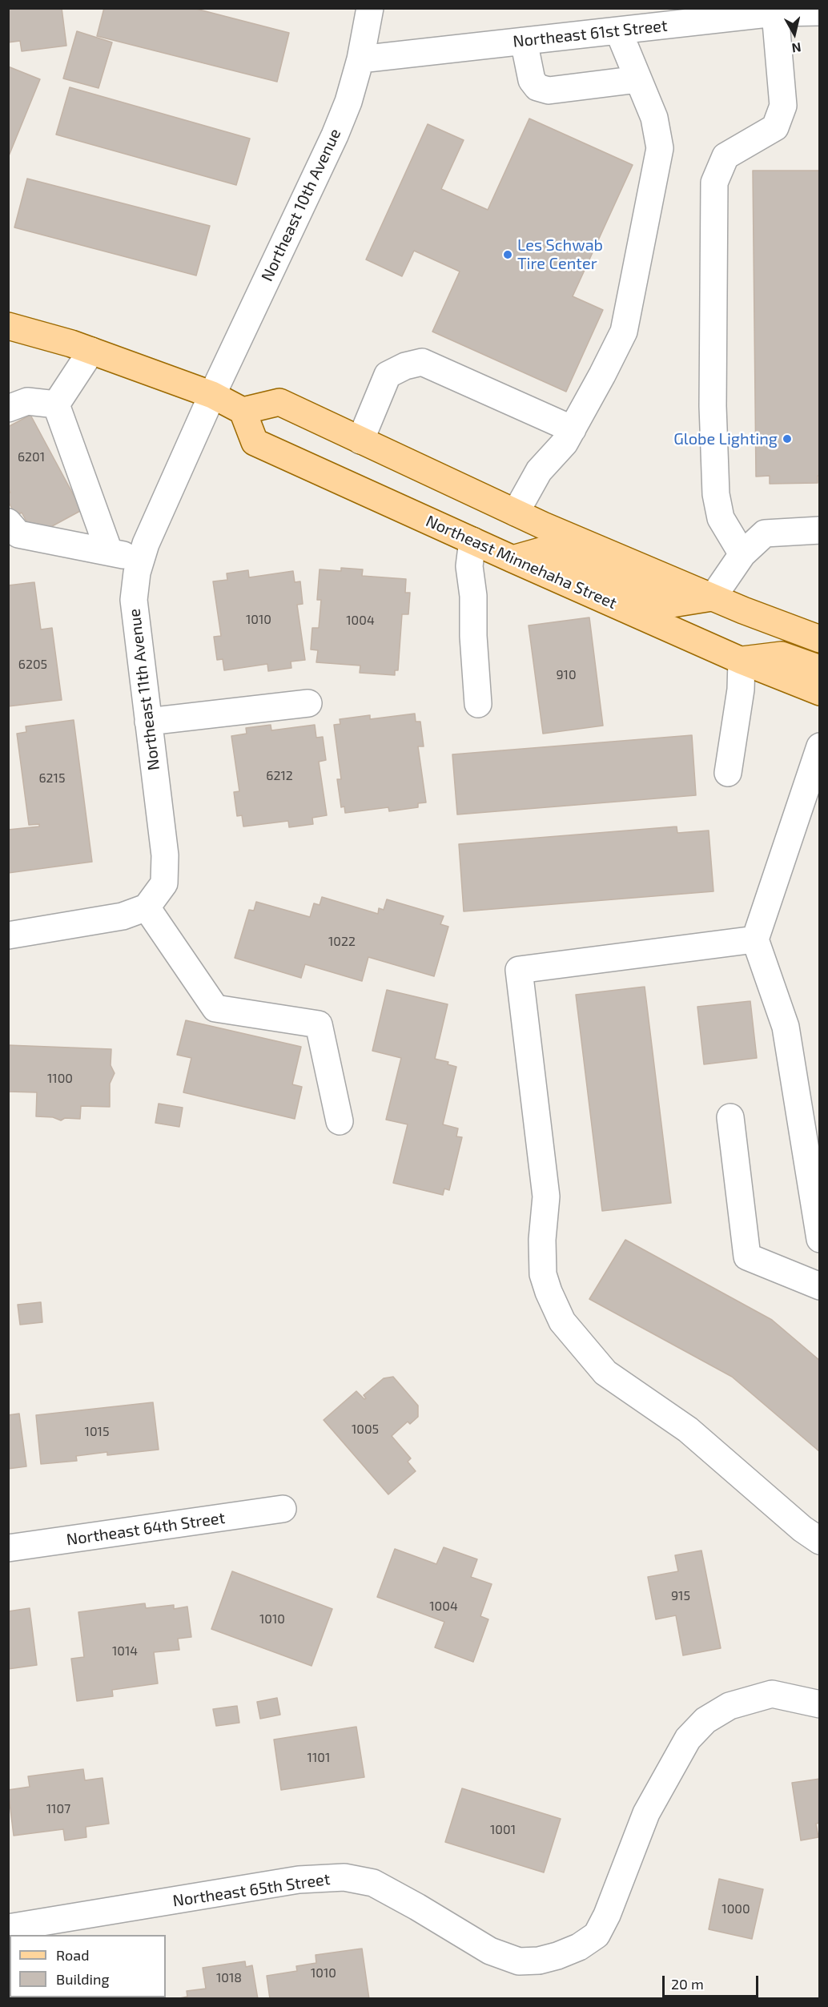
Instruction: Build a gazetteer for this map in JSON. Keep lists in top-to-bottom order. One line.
{"streets":{"main road":["Northeast Minnehaha Street"],"street":["Northeast 61st Street","Northeast 10th Avenue","Northeast 11th Avenue","Northeast 64th Street","Northeast 65th Street"]},"crossings":[["Northeast 61st Street","Northeast 10th Avenue"],["Northeast 10th Avenue","Northeast 11th Avenue"]],"places":["Les Schwab Tire Center","Globe Lighting"],"house_numbers":["6201","1010","1004","6205","910","6212","6215","1022","1100","1005","1015","915","1004","1010","1014","1101","1107","1001","1000","1010","1018"],"legend":["Road","Building"],"scale_bar":"20 m","north":"bottom"}
